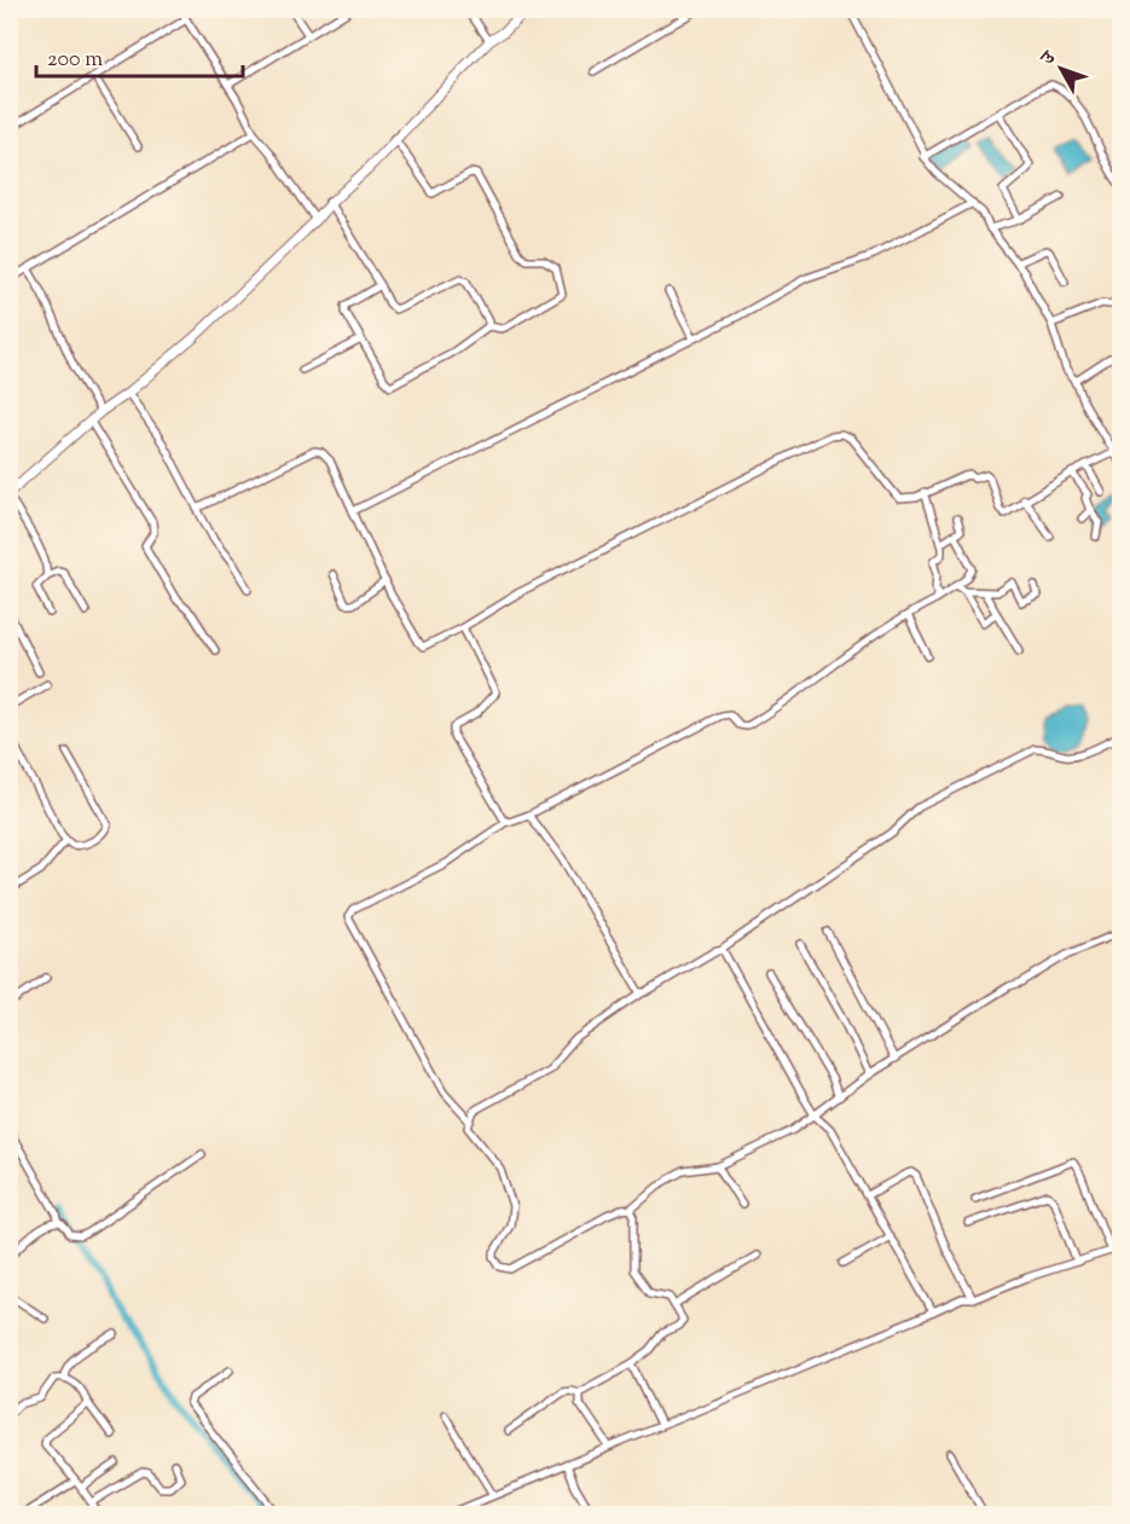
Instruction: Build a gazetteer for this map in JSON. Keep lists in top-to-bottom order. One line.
{"scale_bar":"200 m","north":"top left"}
